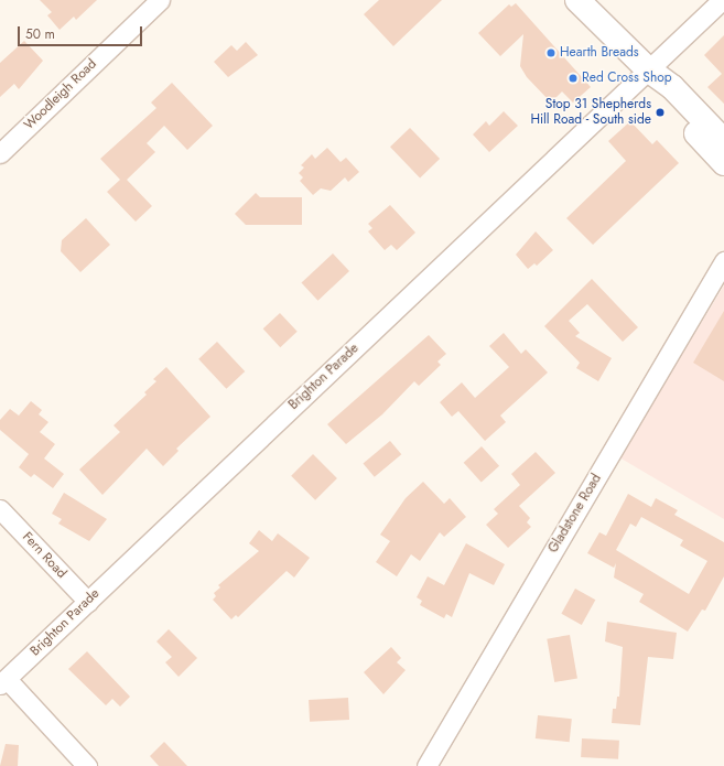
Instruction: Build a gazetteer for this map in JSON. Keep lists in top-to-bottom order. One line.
{"streets":{"street":["Woodleigh Road","Brighton Parade","Gladstone Road","Fern Road"]},"crossings":[["Brighton Parade","Fern Road"]],"places":["Hearth Breads","Red Cross Shop","Stop 31 Shepherds Hill Road - South side"],"scale_bar":"50 m"}
